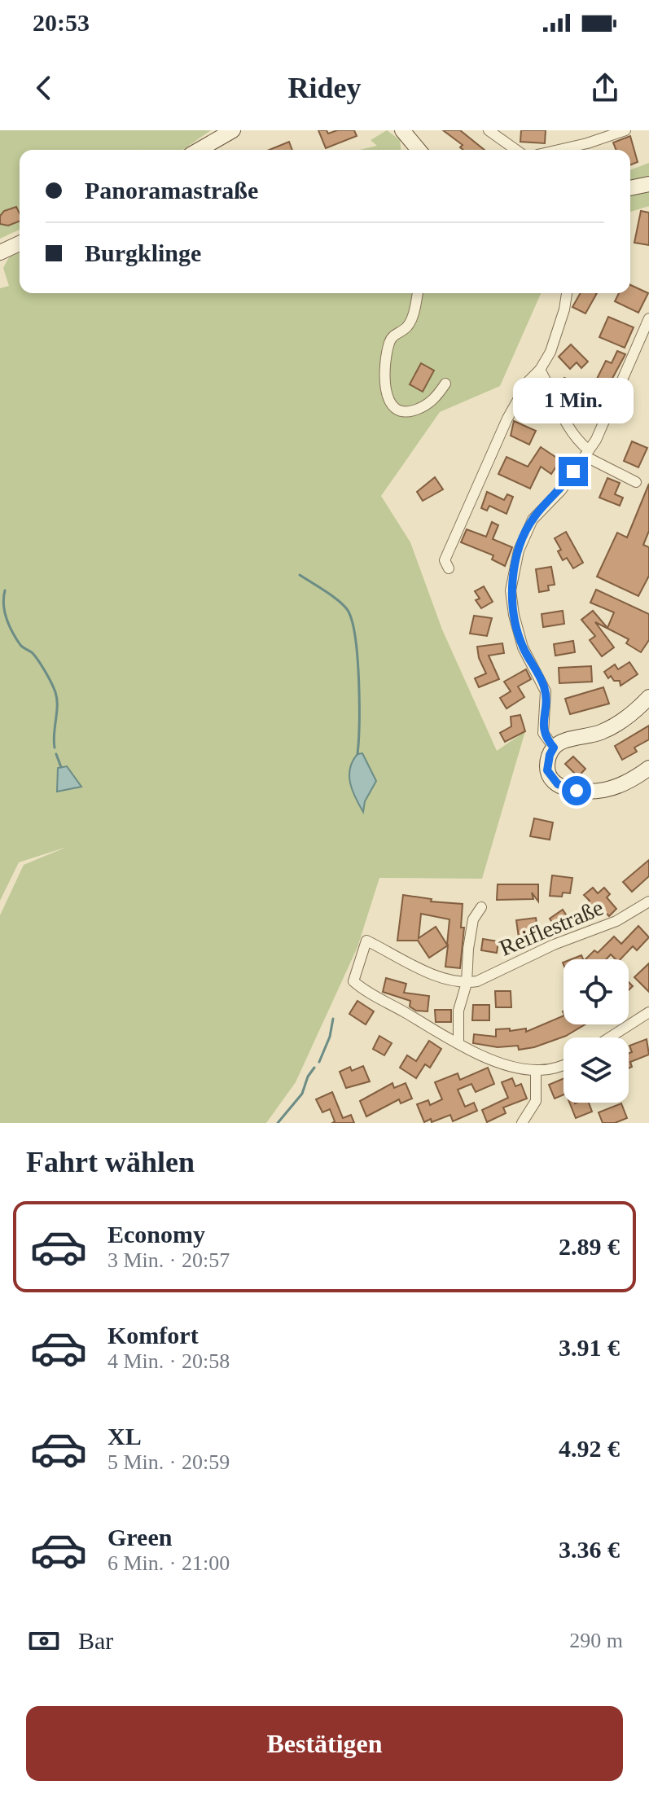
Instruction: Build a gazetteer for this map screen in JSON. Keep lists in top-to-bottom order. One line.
{"streets":{"street":["Reiflestraße"]},"page":{"status":"20:53","header":"Ridey","banner":["Panoramastraße","Burgklinge"],"bubble":"1 Min.","heading":"Fahrt wählen","list":[{"name":"Economy","note":"3 Min. · 20:57","value":"2.89 €"},{"name":"Komfort","note":"4 Min. · 20:58","value":"3.91 €"},{"name":"XL","note":"5 Min. · 20:59","value":"4.92 €"},{"name":"Green","note":"6 Min. · 21:00","value":"3.36 €"}],"pay":["Bar","290 m"],"buttons":"Bestätigen"}}
